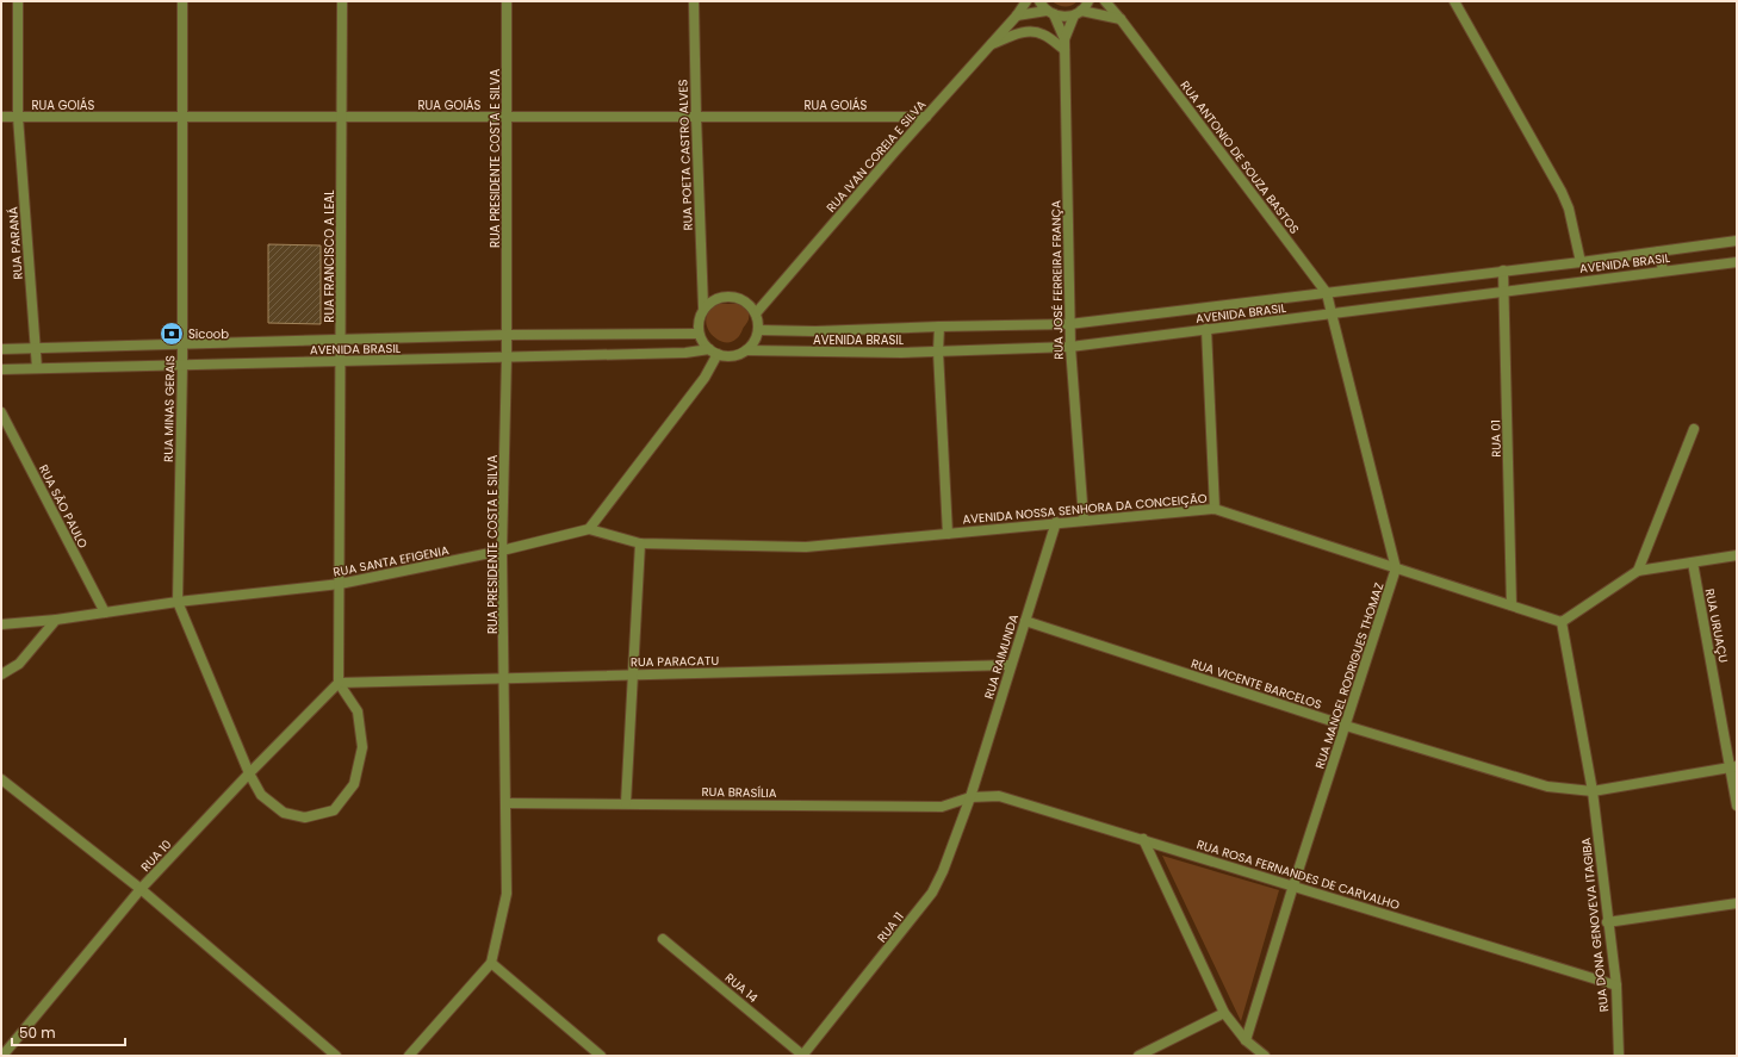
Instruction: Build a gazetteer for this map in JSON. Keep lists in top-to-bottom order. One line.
{"streets":{"street":["RUA GOIÁS","RUA POETA CASTRO ALVES","RUA IVAN COREIA E SILVA","RUA ANTONIO DE SOUZA BASTOS","RUA PRESIDENTE COSTA E SILVA","RUA PARANÁ","RUA FRANCISCO A LEAL","AVENIDA BRASIL","RUA JOSÉ FERREIRA FRANÇA","RUA MINAS GERAIS","RUA 01","RUA SÃO PAULO","AVENIDA NOSSA SENHORA DA CONCEIÇÃO","RUA SANTA EFIGENIA","RUA URUAÇU","RUA RAIMUNDA","RUA PARACATU","RUA MANOEL RODRIGUES THOMAZ","RUA VICENTE BARCELOS","RUA BRASÍLIA","RUA 10","RUA ROSA FERNANDES DE CARVALHO","RUA DONA GENOVEVA ITAGIBA","RUA 11","RUA 14"]},"crossings":[["RUA GOIÁS","RUA POETA CASTRO ALVES"],["RUA GOIÁS","RUA IVAN COREIA E SILVA"],["RUA GOIÁS","RUA PRESIDENTE COSTA E SILVA"],["RUA GOIÁS","RUA PARANÁ"],["RUA GOIÁS","RUA FRANCISCO A LEAL"],["RUA GOIÁS","RUA MINAS GERAIS"],["RUA POETA CASTRO ALVES","RUA IVAN COREIA E SILVA"],["RUA POETA CASTRO ALVES","AVENIDA BRASIL"],["RUA IVAN COREIA E SILVA","AVENIDA BRASIL"],["RUA ANTONIO DE SOUZA BASTOS","AVENIDA BRASIL"],["RUA PRESIDENTE COSTA E SILVA","AVENIDA BRASIL"],["RUA PRESIDENTE COSTA E SILVA","RUA SANTA EFIGENIA"],["RUA PRESIDENTE COSTA E SILVA","RUA PARACATU"],["RUA PRESIDENTE COSTA E SILVA","RUA BRASÍLIA"],["RUA PARANÁ","AVENIDA BRASIL"],["RUA FRANCISCO A LEAL","AVENIDA BRASIL"],["RUA FRANCISCO A LEAL","RUA MINAS GERAIS"],["RUA FRANCISCO A LEAL","RUA SANTA EFIGENIA"],["RUA FRANCISCO A LEAL","RUA PARACATU"],["RUA FRANCISCO A LEAL","RUA 10"],["AVENIDA BRASIL","RUA JOSÉ FERREIRA FRANÇA"],["AVENIDA BRASIL","RUA MINAS GERAIS"],["AVENIDA BRASIL","RUA 01"],["RUA JOSÉ FERREIRA FRANÇA","AVENIDA NOSSA SENHORA DA CONCEIÇÃO"],["RUA MINAS GERAIS","RUA SANTA EFIGENIA"],["RUA MINAS GERAIS","RUA PARACATU"],["RUA MINAS GERAIS","RUA 10"],["RUA 01","AVENIDA NOSSA SENHORA DA CONCEIÇÃO"],["RUA SÃO PAULO","RUA SANTA EFIGENIA"],["AVENIDA NOSSA SENHORA DA CONCEIÇÃO","RUA SANTA EFIGENIA"],["AVENIDA NOSSA SENHORA DA CONCEIÇÃO","RUA RAIMUNDA"],["AVENIDA NOSSA SENHORA DA CONCEIÇÃO","RUA MANOEL RODRIGUES THOMAZ"],["AVENIDA NOSSA SENHORA DA CONCEIÇÃO","RUA DONA GENOVEVA ITAGIBA"],["RUA URUAÇU","RUA VICENTE BARCELOS"],["RUA RAIMUNDA","RUA PARACATU"],["RUA RAIMUNDA","RUA VICENTE BARCELOS"],["RUA RAIMUNDA","RUA BRASÍLIA"],["RUA RAIMUNDA","RUA ROSA FERNANDES DE CARVALHO"],["RUA RAIMUNDA","RUA 11"],["RUA PARACATU","RUA 10"],["RUA MANOEL RODRIGUES THOMAZ","RUA VICENTE BARCELOS"],["RUA MANOEL RODRIGUES THOMAZ","RUA ROSA FERNANDES DE CARVALHO"],["RUA VICENTE BARCELOS","RUA DONA GENOVEVA ITAGIBA"],["RUA BRASÍLIA","RUA ROSA FERNANDES DE CARVALHO"],["RUA BRASÍLIA","RUA 11"],["RUA ROSA FERNANDES DE CARVALHO","RUA DONA GENOVEVA ITAGIBA"],["RUA ROSA FERNANDES DE CARVALHO","RUA 11"],["RUA 11","RUA 14"]],"places":{"bank":["Sicoob"]},"scale_bar":"50 m"}
